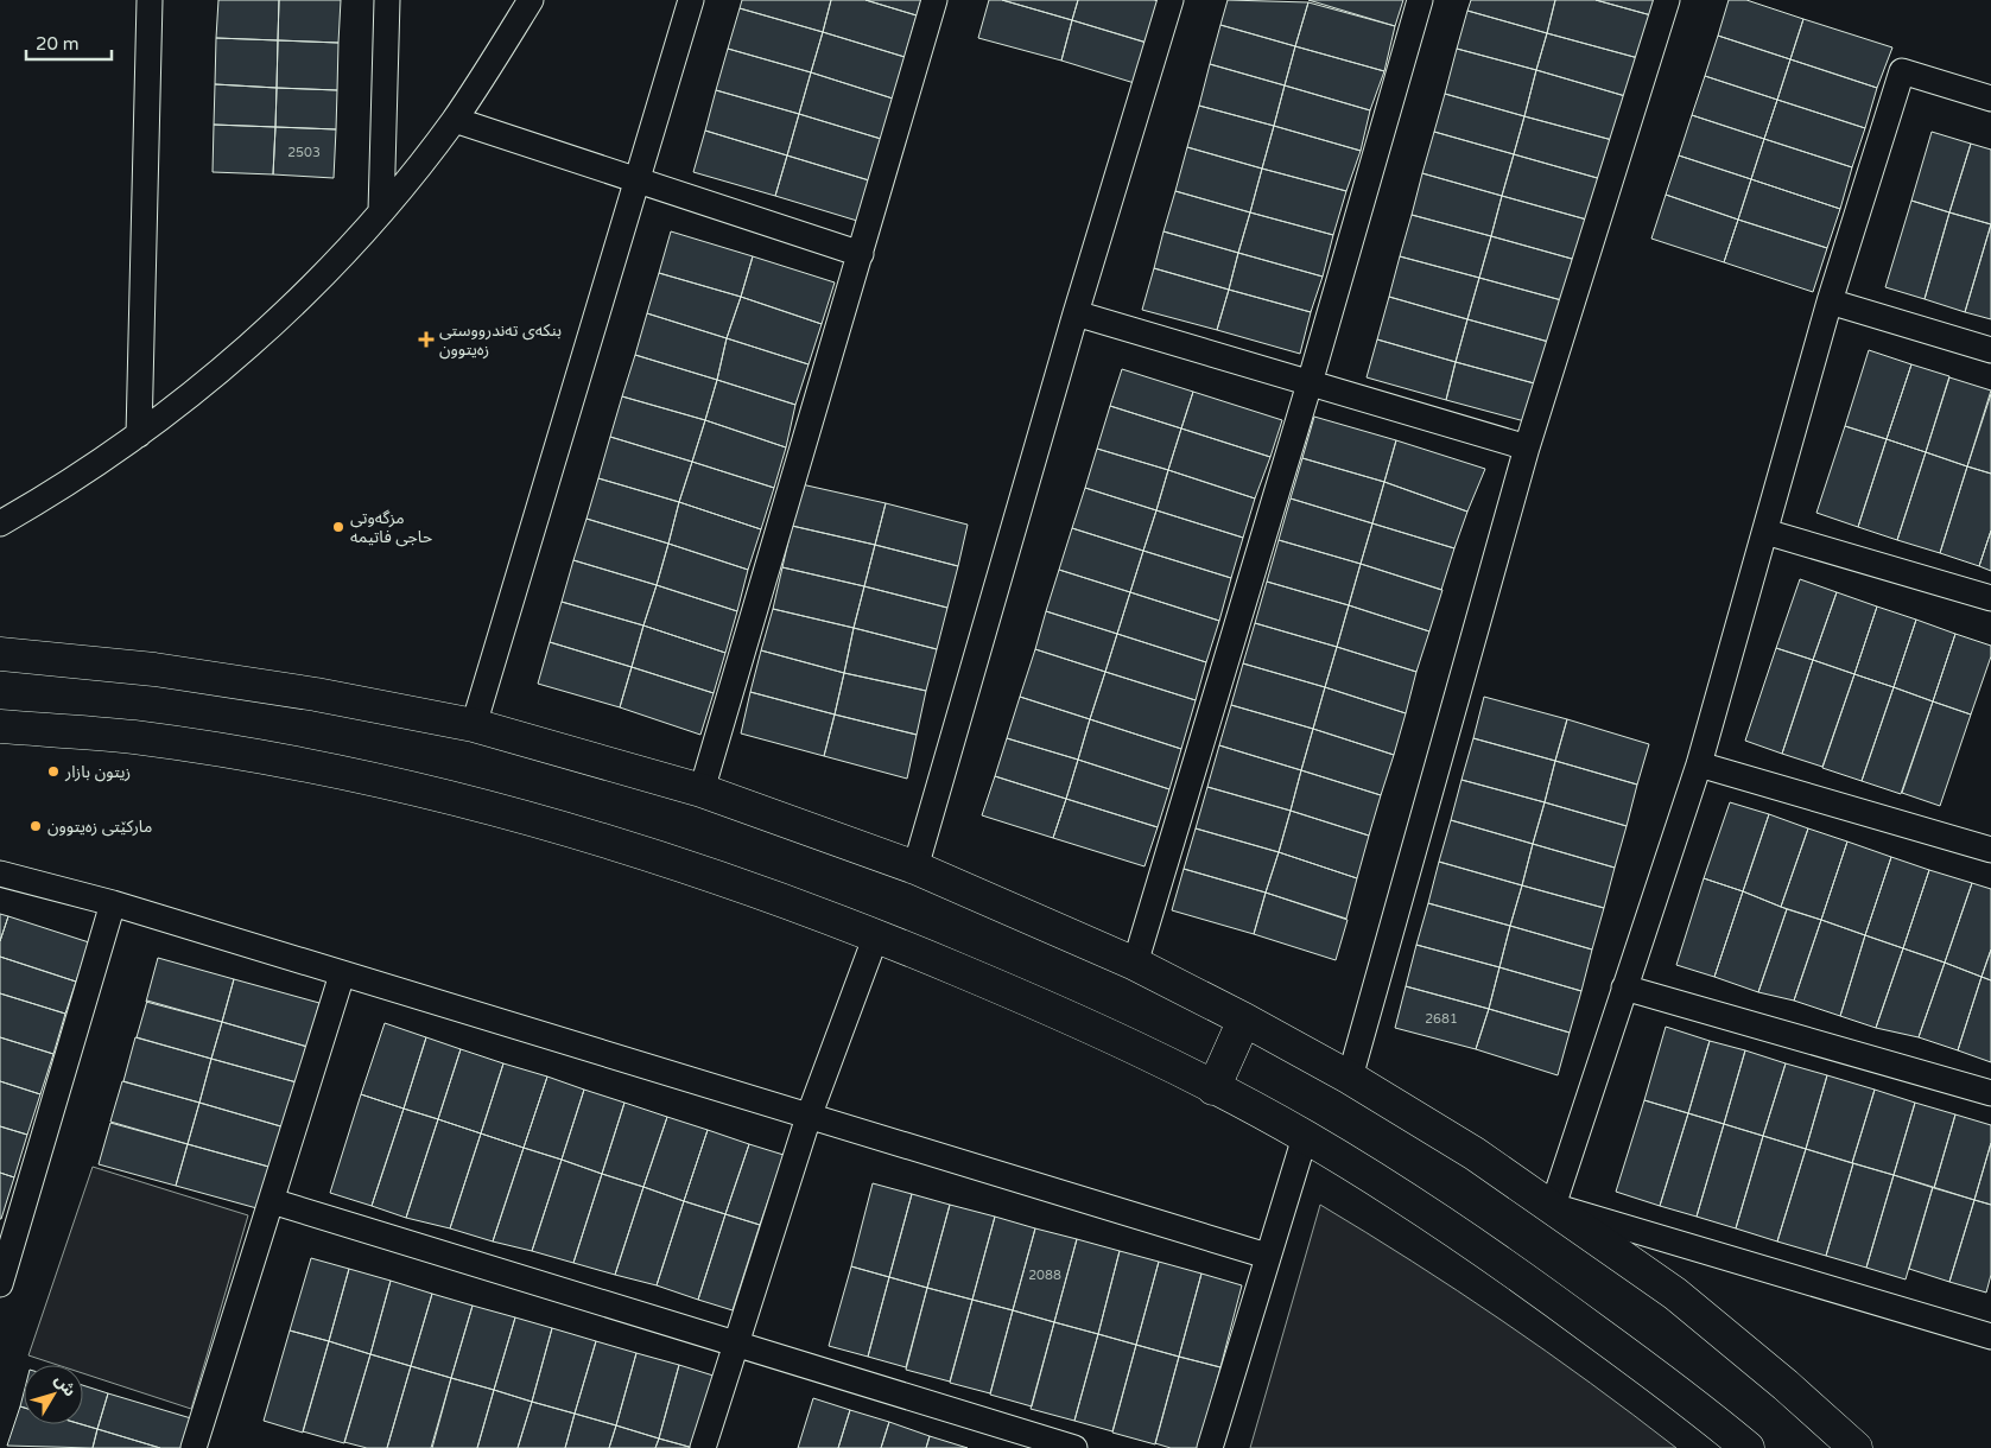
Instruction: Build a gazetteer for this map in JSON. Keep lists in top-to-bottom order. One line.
{"places":{"health":["بنکەی تەندرووستی زەیتوون"],"other":["مزگەوتی حاجی فاتیمە","زيتون بازار","مارکێتی زەیتوون"]},"house_numbers":["2503","2681","2088"],"scale_bar":"20 m","north":"top right"}
